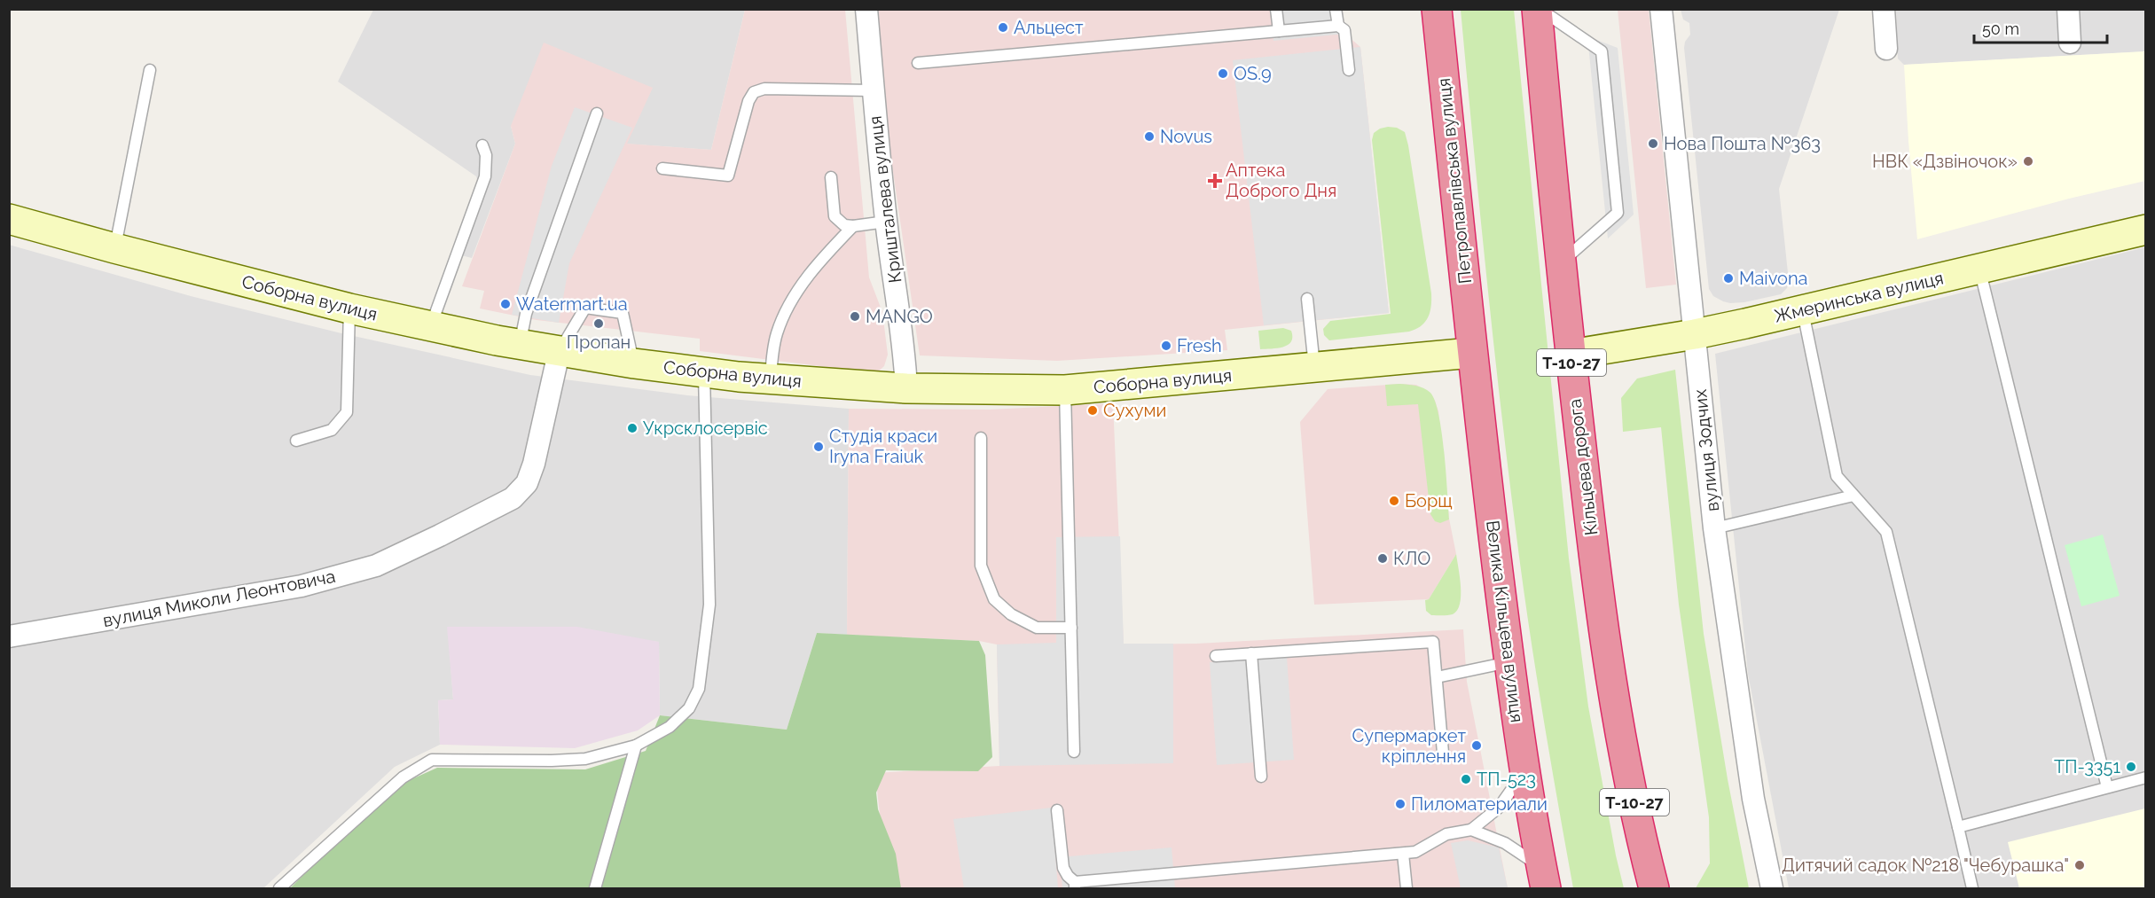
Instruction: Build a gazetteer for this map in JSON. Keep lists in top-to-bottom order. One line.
{"streets":{"highway":["Петропавлівська вулиця","Т-10-27","Кільцева дорога","Велика Кільцева вулиця"],"main road":["Жмеринська вулиця","Соборна вулиця"],"street":["Кришталева вулиця","вулиця Зодчих","вулиця Миколи Леонтовича"]},"crossings":[["Петропавлівська вулиця","Соборна вулиця"],["Петропавлівська вулиця","Велика Кільцева вулиця"],["Кришталева вулиця","Соборна вулиця"],["Жмеринська вулиця","вулиця Зодчих"],["Жмеринська вулиця","Кільцева дорога"],["Соборна вулиця","вулиця Миколи Леонтовича"],["Соборна вулиця","Велика Кільцева вулиця"]],"places":{"other":["Альцест","OS.9","Novus","Нова Пошта №363","НВК «Дзвіночок»","Maivona","Watermart.ua","MANGO","Пропан","Fresh","Сухуми","Укрсклосервіс","Студія краси Iryna Fraiuk","Борщ","КЛО","Супермаркет кріплення","ТП-3351","ТП-523","Пиломатериали","Дитячий садок №218 \"Чебурашка\""],"health":["Аптека Доброго Дня"]},"scale_bar":"50 m"}
